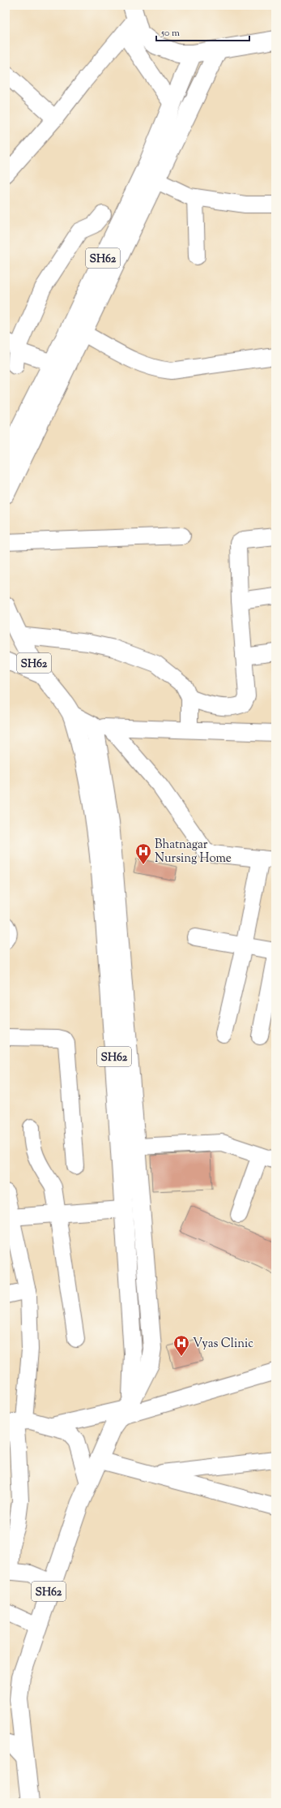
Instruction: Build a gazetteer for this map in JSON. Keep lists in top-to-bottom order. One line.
{"streets":{"main road":["SH62"]},"places":{"hospital":["Bhatnagar Nursing Home","Vyas Clinic"]},"scale_bar":"50 m"}
